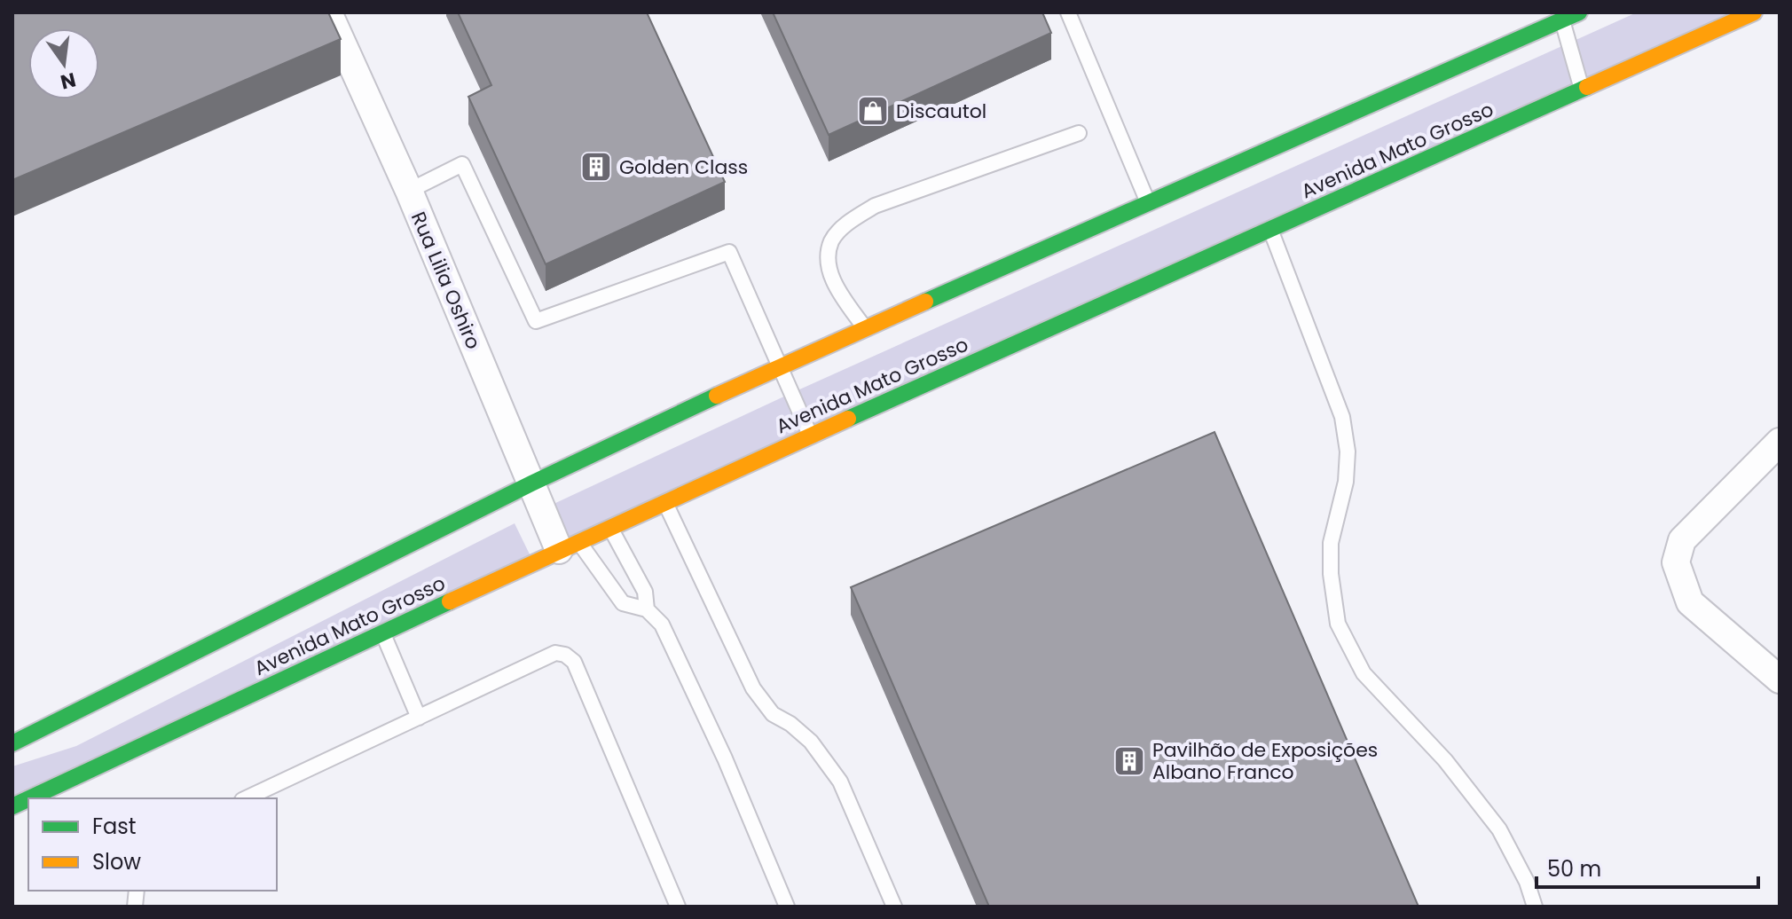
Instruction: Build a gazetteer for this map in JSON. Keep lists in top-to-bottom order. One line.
{"streets":{"main road":["Avenida Mato Grosso"],"street":["Rua Lilia Oshiro"]},"crossings":[["Avenida Mato Grosso","Rua Lilia Oshiro"]],"places":{"shop":["Discautol"],"building":["Golden Class","Pavilhão de Exposições Albano Franco"]},"legend":["Fast","Slow"],"scale_bar":"50 m","north":"bottom"}
